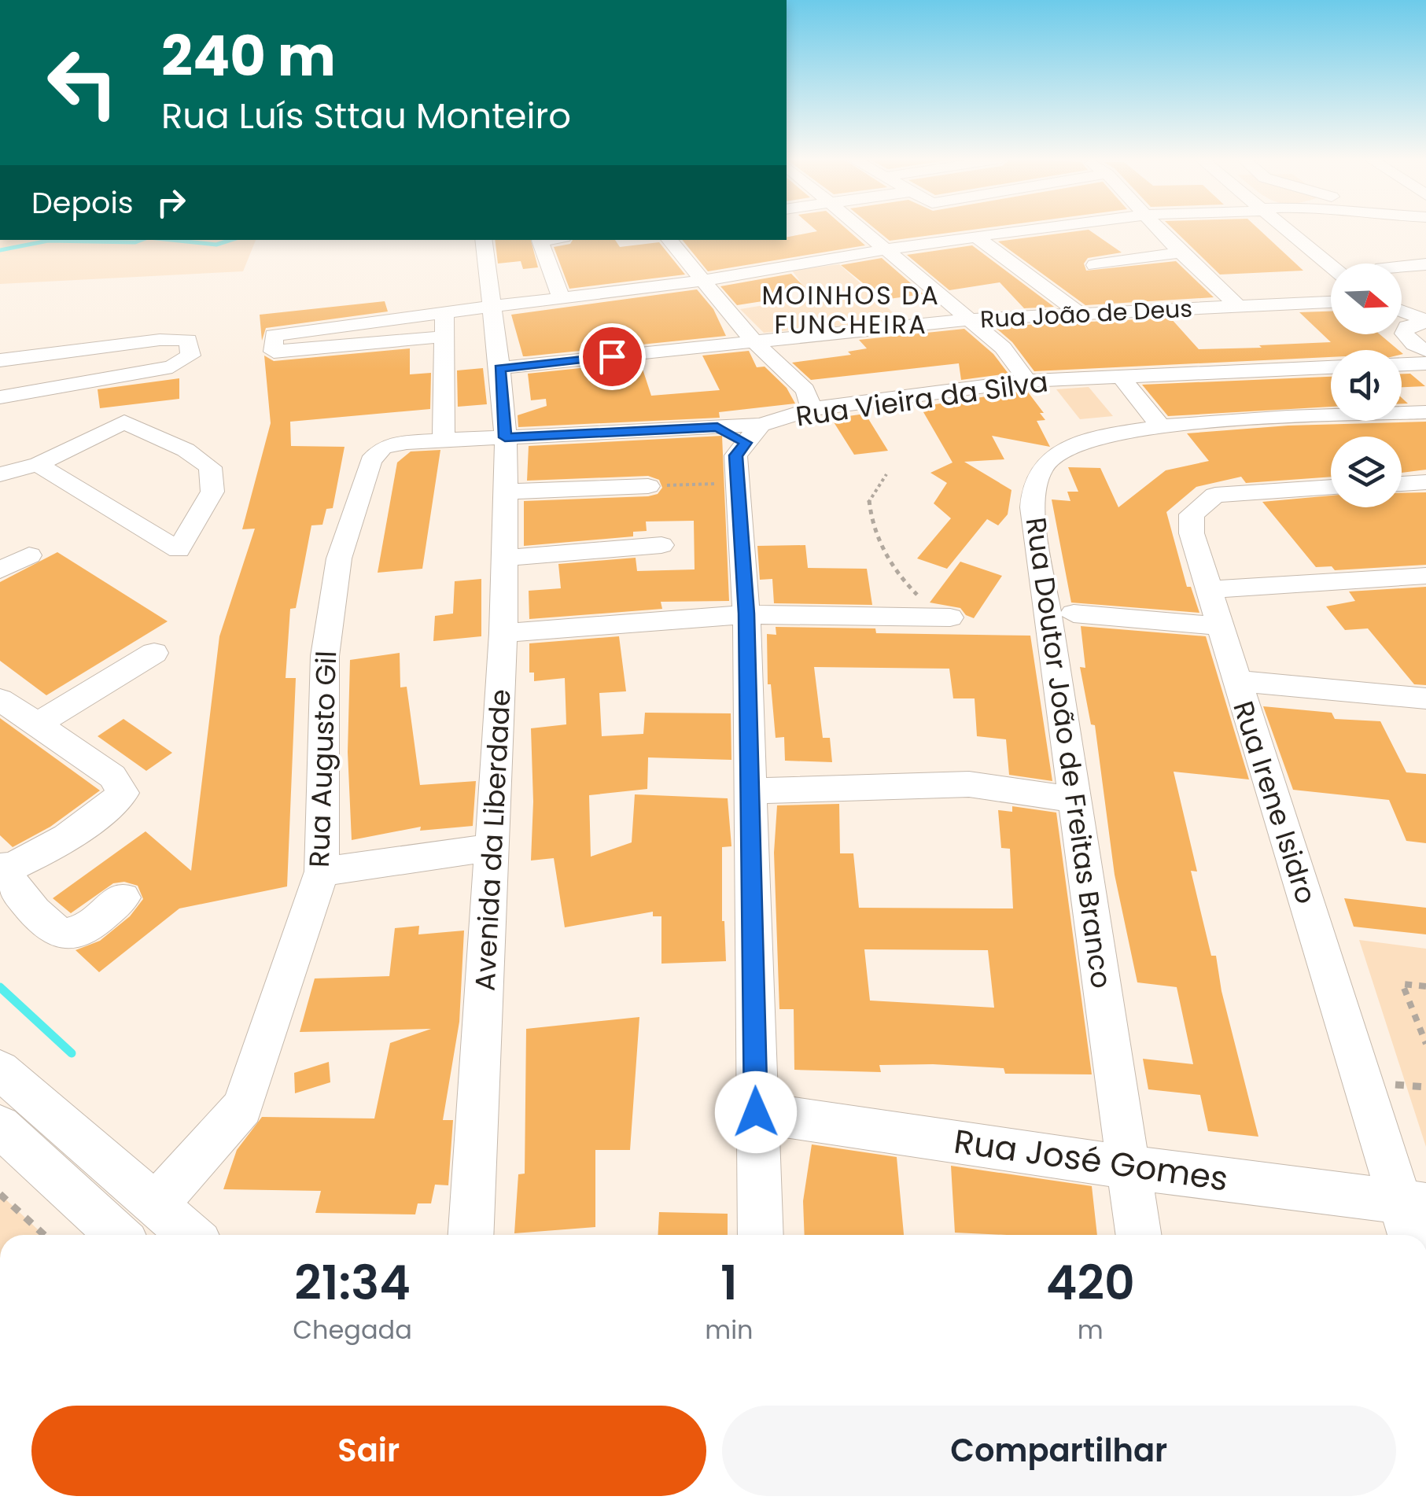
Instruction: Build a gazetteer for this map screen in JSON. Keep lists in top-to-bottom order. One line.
{"streets":{"street":["Rua João de Deus","Rua Vieira da Silva","Rua Doutor João de Freitas Branco","Rua Augusto Gil","Rua Irene Isidro","Avenida da Liberdade","Rua José Gomes"]},"crossings":[["Rua João de Deus","Avenida da Liberdade"],["Rua Vieira da Silva","Rua Augusto Gil"],["Rua Doutor João de Freitas Branco","Rua José Gomes"],["Rua Augusto Gil","Avenida da Liberdade"],["Rua Irene Isidro","Rua José Gomes"]],"districts":["MOINHOS DA FUNCHEIRA"],"north":"right","page":{"turn":["240 m","Rua Luís Sttau Monteiro"],"then":"Depois","eta":["21:34","Chegada","1","min","420","m"],"buttons":["Sair","Compartilhar"]}}
